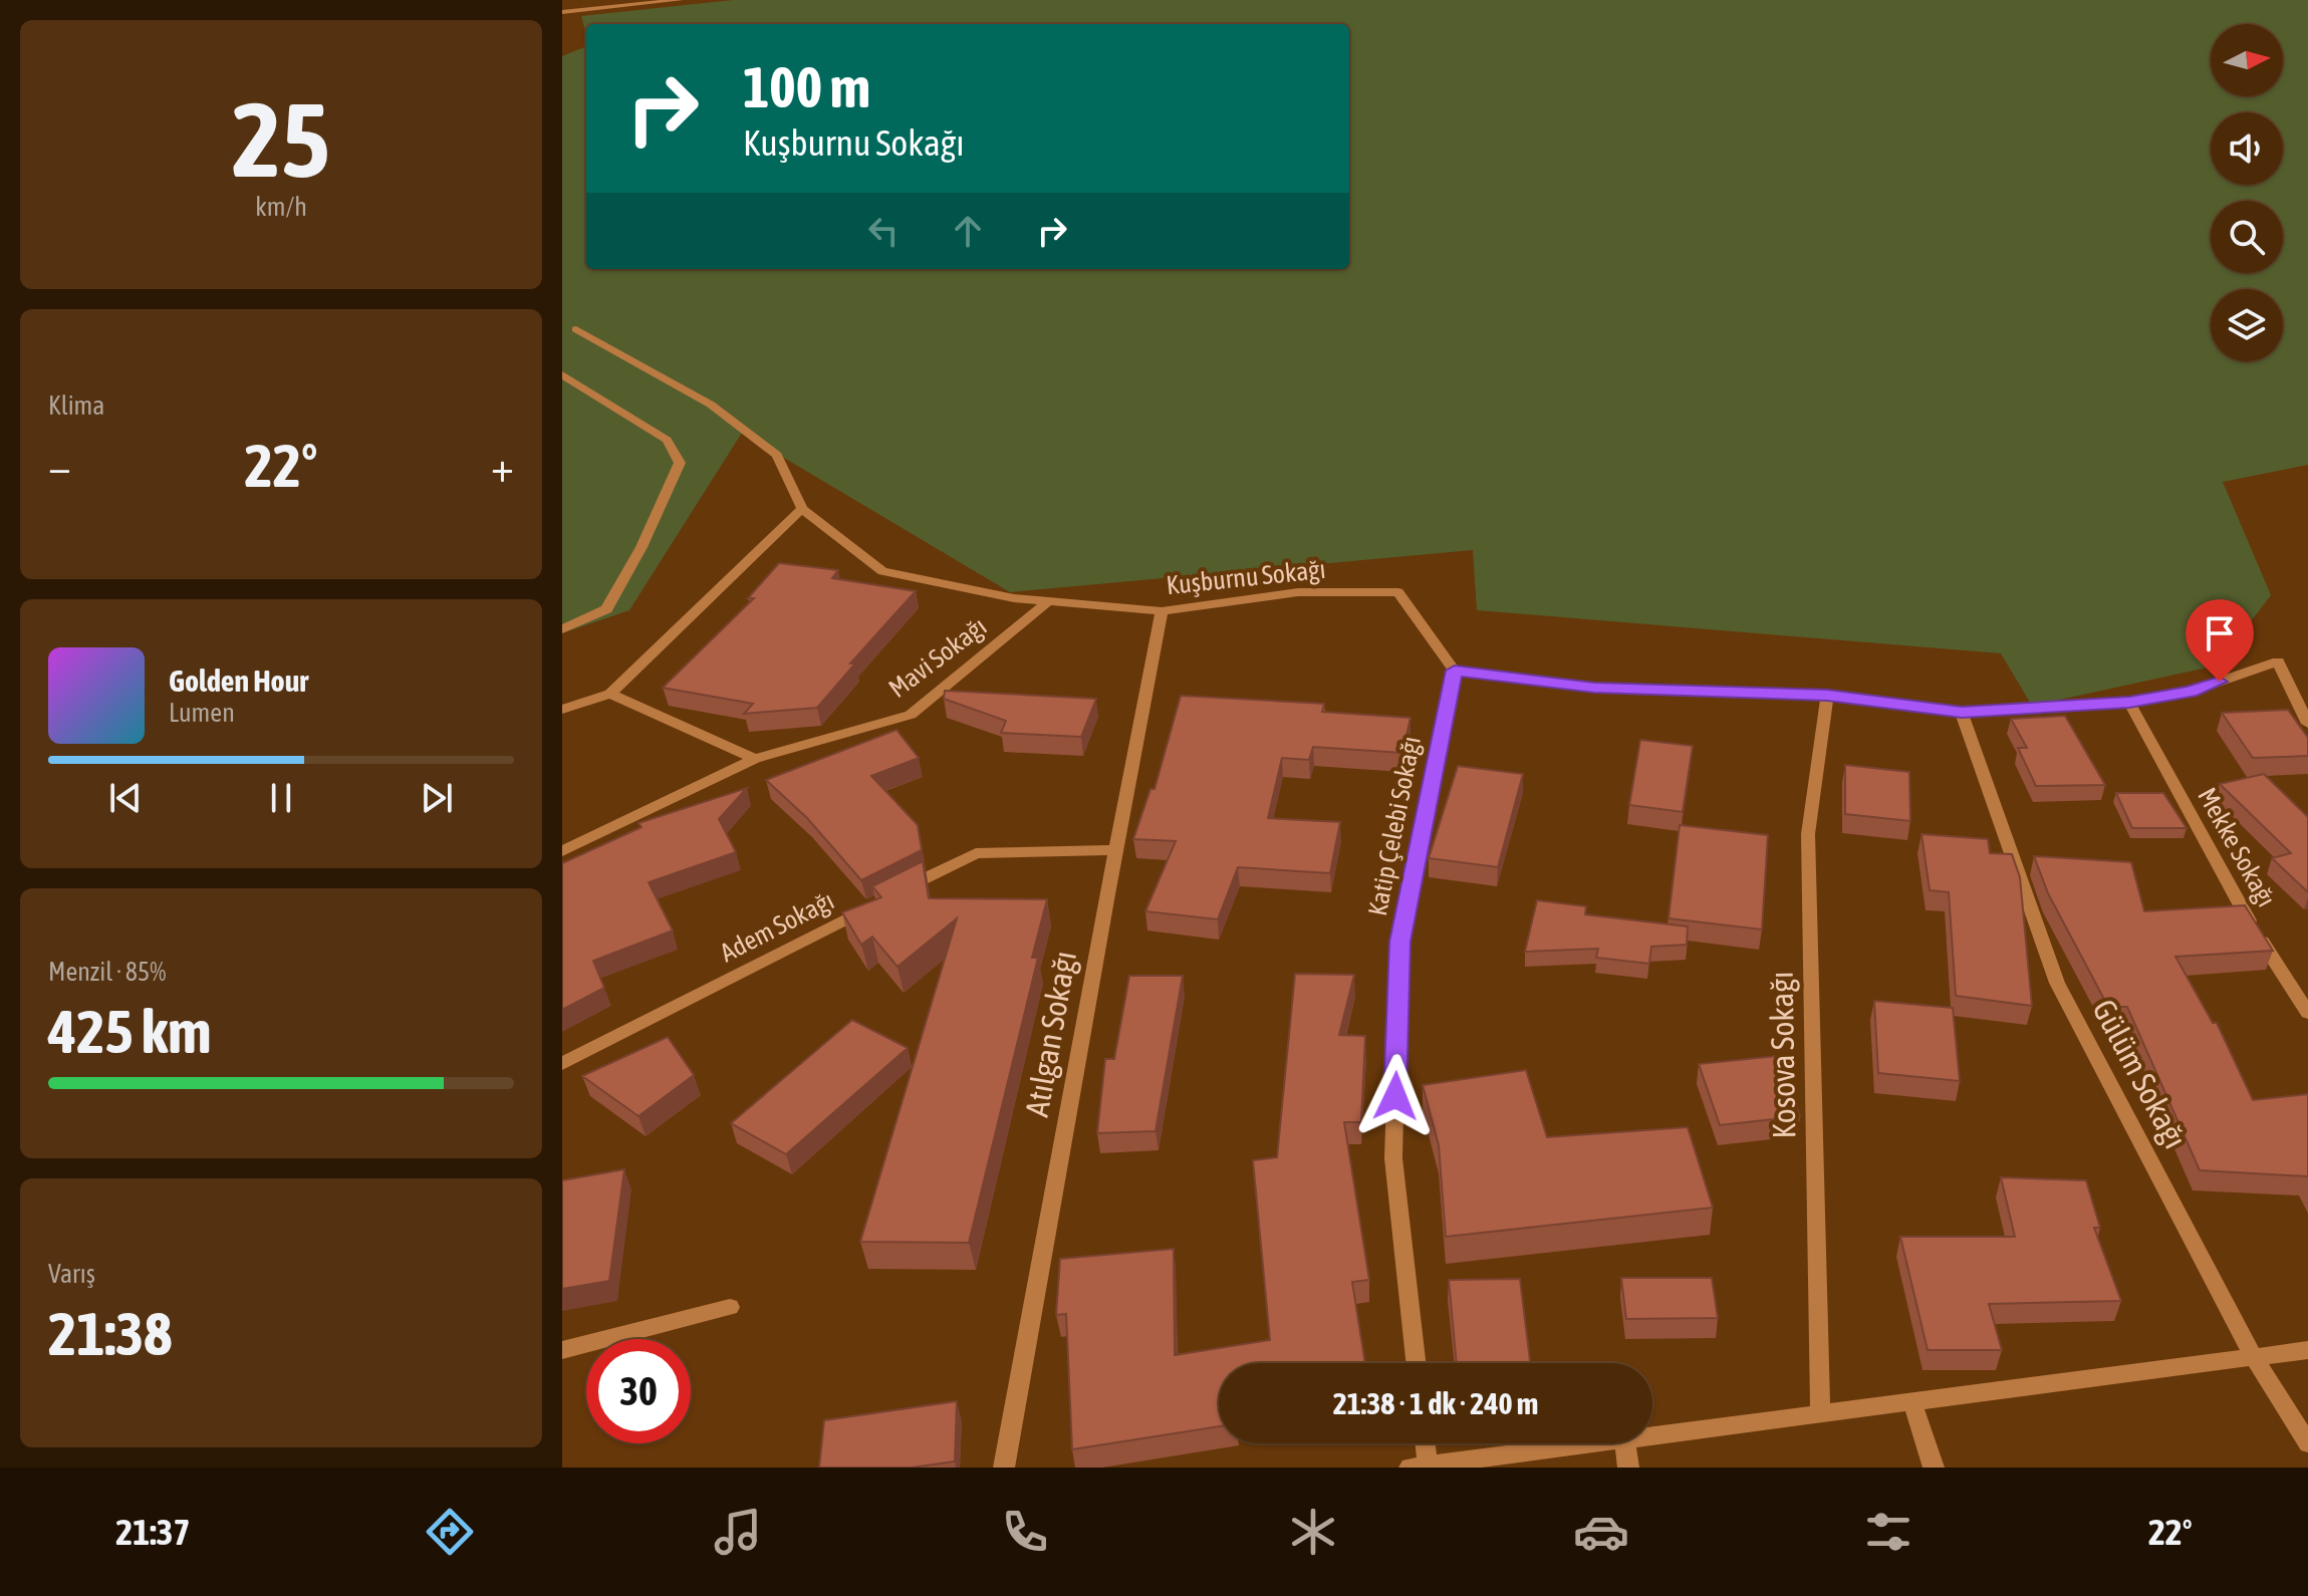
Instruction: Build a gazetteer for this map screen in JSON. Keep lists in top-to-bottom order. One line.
{"streets":{"street":["Kuşburnu Sokağı","Mavi Sokağı","Katip Çelebi Sokağı","Mekke Sokağı","Adem Sokağı","Atılgan Sokağı","Kosova Sokağı","Gülüm Sokağı"]},"crossings":[["Kuşburnu Sokağı","Mavi Sokağı"],["Kuşburnu Sokağı","Katip Çelebi Sokağı"],["Kuşburnu Sokağı","Atılgan Sokağı"],["Adem Sokağı","Atılgan Sokağı"]],"north":"right","page":{"tile":[["25","km/h"],"Klima",["Menzil · 85%","425 km"],["Varış","21:38"]],"turn":["100 m","Kuşburnu Sokağı"],"heat":["−","22°","+"],"song":["Golden Hour","Lumen"],"limit":"30","trip":"21:38 · 1 dk · 240 m","tabs":["21:37","22°"]}}
